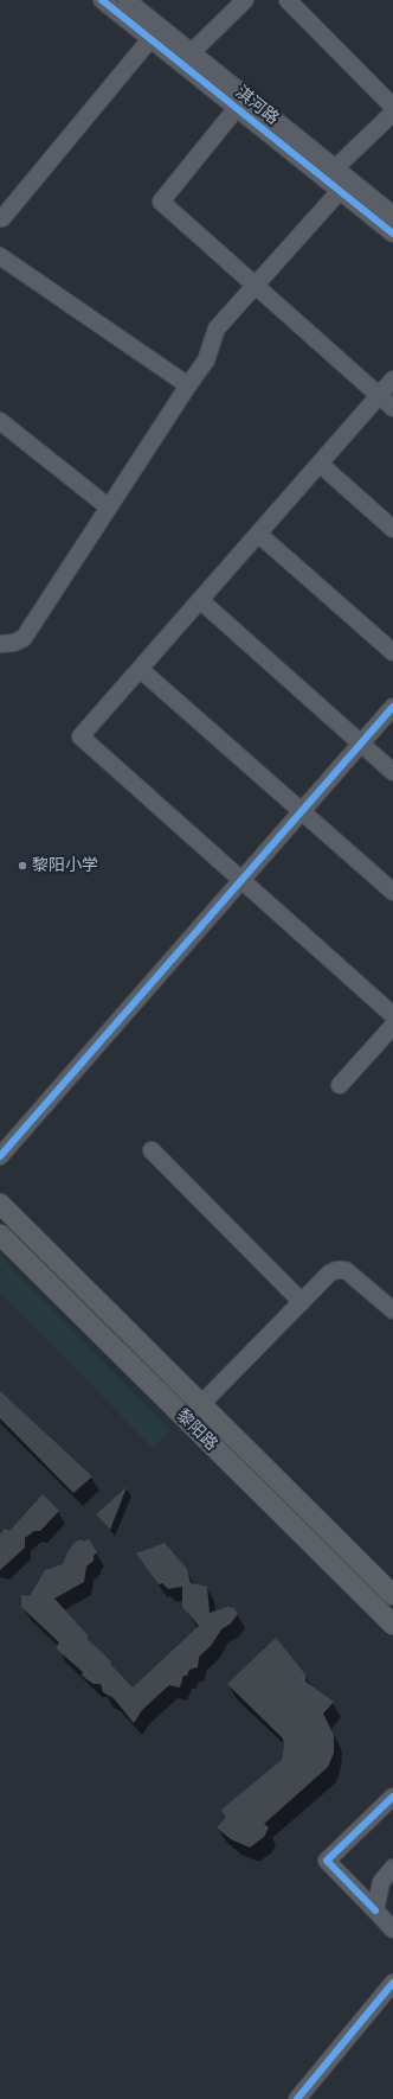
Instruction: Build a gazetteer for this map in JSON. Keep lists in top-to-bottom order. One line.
{"streets":{"main road":["黎阳路"],"street":["淇河路"]},"places":["黎阳小学"]}
